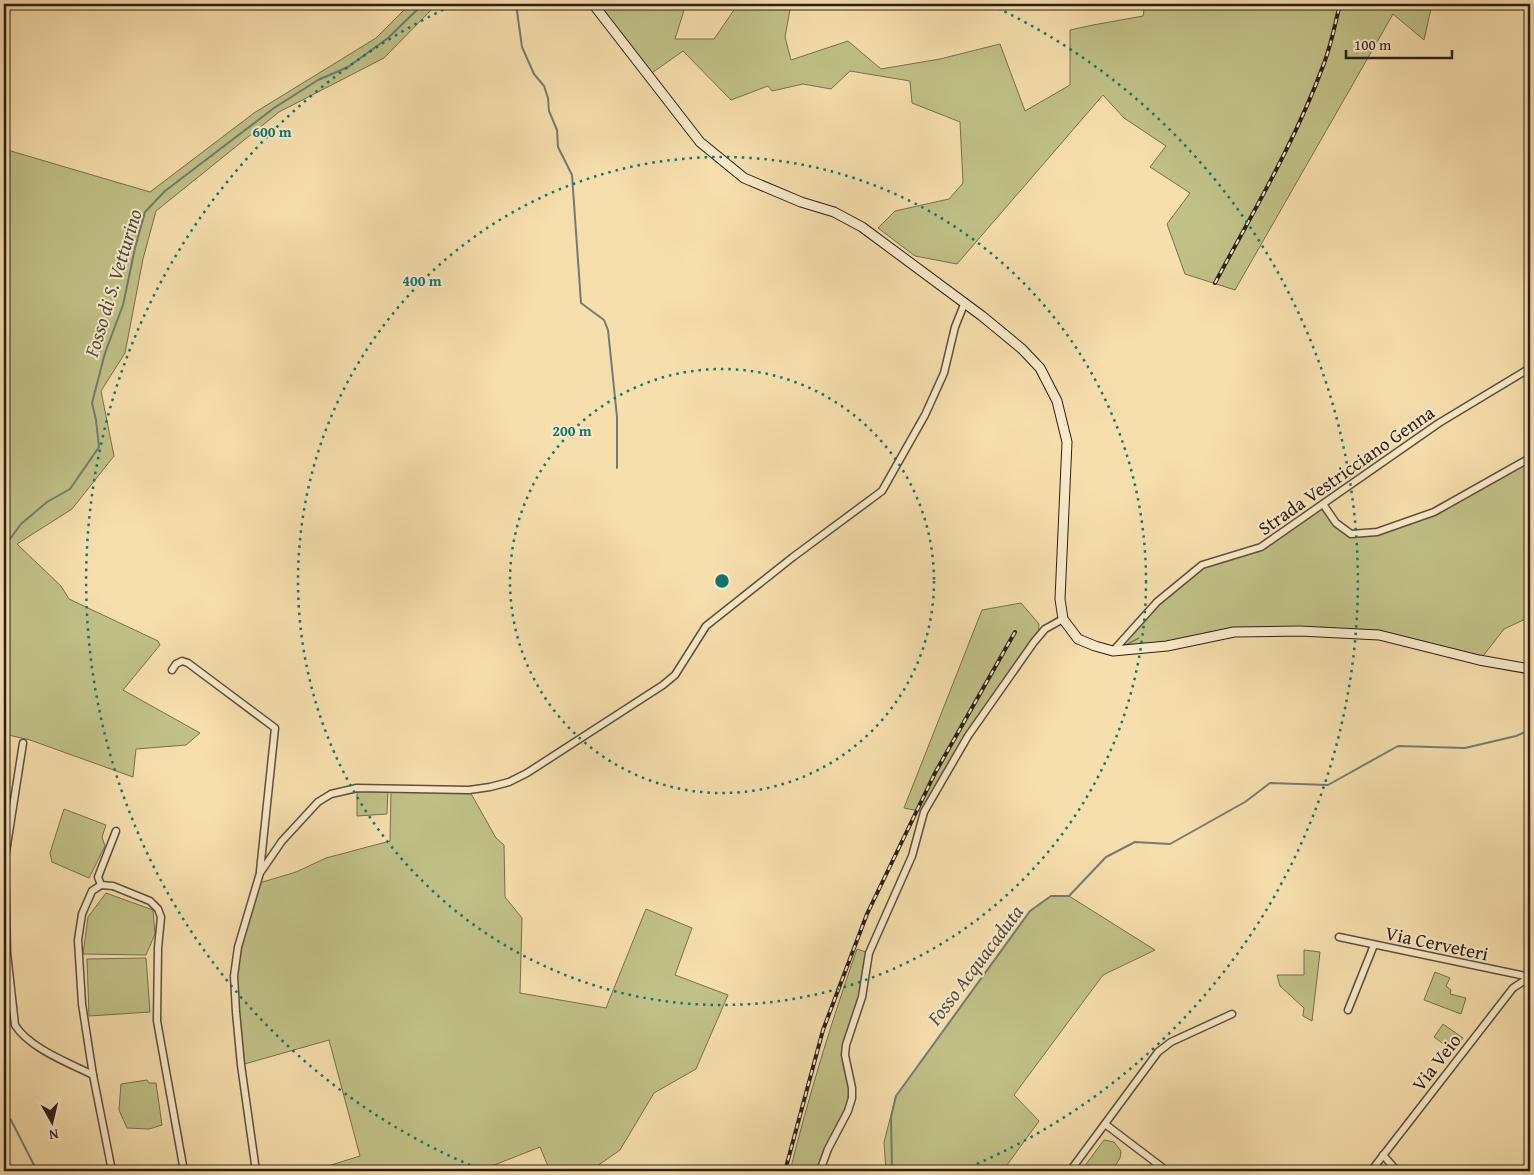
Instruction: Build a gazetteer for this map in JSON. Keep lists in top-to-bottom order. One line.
{"streets":{"street":["Strada Vestricciano Genna","Via Cerveteri","Via Veio"]},"crossings":[["Via Cerveteri","Via Veio"]],"water":["Fosso di S. Vetturino","Fosso Acquacaduta"],"scale_bar":"100 m","north":"bottom","rings":["600 m","400 m","200 m"]}
